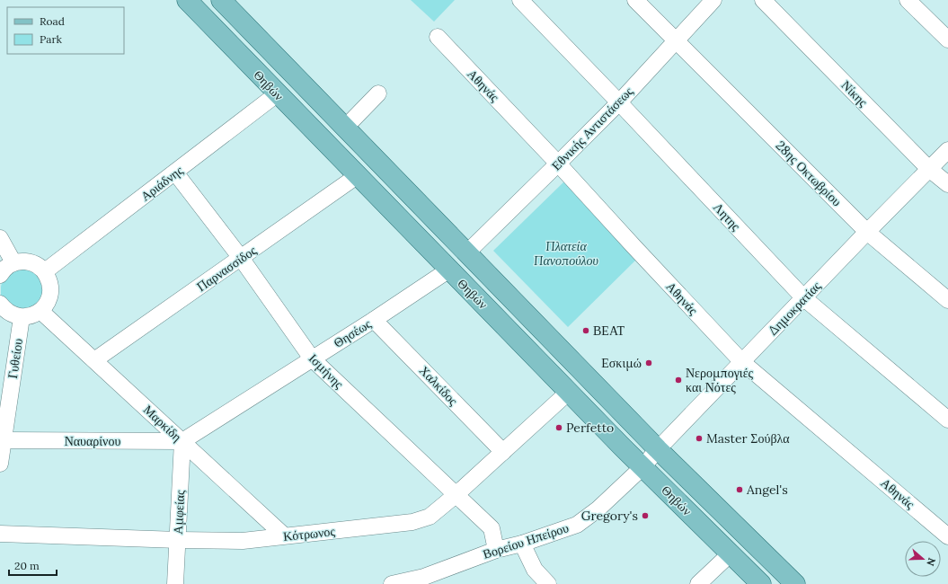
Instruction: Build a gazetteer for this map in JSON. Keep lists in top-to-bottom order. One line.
{"streets":{"main road":["Θηβών"],"street":["Αθηνάς","Νίκης","Εθνικής Αντιστάσεως","28ης Οκτωβρίου","Αριάδνης","Λητης","Παρνασσίδος","Δημοκρατίας","Θησέως","Γυθείου","Ισμήνης","Χαλκίδος","Μαρκίδη","Ναυαρίνου","Αμφείας","Κότρωνος","Βορείου Ηπείρου"]},"crossings":[["Θηβών","Εθνικής Αντιστάσεως"],["Θηβών","Αριάδνης"],["Θηβών","Παρνασσίδος"],["Θηβών","Δημοκρατίας"],["Θηβών","Θησέως"],["Θηβών","Κότρωνος"],["Θηβών","Βορείου Ηπείρου"],["Αθηνάς","Εθνικής Αντιστάσεως"],["Αθηνάς","Δημοκρατίας"],["Νίκης","Δημοκρατίας"],["Εθνικής Αντιστάσεως","28ης Οκτωβρίου"],["Εθνικής Αντιστάσεως","Λητης"],["28ης Οκτωβρίου","Δημοκρατίας"],["Αριάδνης","Ισμήνης"],["Λητης","Δημοκρατίας"],["Παρνασσίδος","Ισμήνης"],["Παρνασσίδος","Μαρκίδη"],["Δημοκρατίας","Βορείου Ηπείρου"],["Θησέως","Ισμήνης"],["Θησέως","Χαλκίδος"],["Θησέως","Μαρκίδη"],["Θησέως","Ναυαρίνου"],["Θησέως","Αμφείας"],["Γυθείου","Ναυαρίνου"],["Ισμήνης","Κότρωνος"],["Ισμήνης","Βορείου Ηπείρου"],["Χαλκίδος","Κότρωνος"],["Μαρκίδη","Ναυαρίνου"],["Μαρκίδη","Αμφείας"],["Μαρκίδη","Κότρωνος"],["Ναυαρίνου","Αμφείας"],["Αμφείας","Κότρωνος"]],"parks":["Πλατεία Πανοπούλου"],"places":["ΒΕΑΤ","Εσκιμώ","Νερομπογιές και Νότες","Perfetto","Master Σούβλα","Angel's","Gregory's"],"legend":["Road","Park"],"scale_bar":"20 m","north":"right"}
